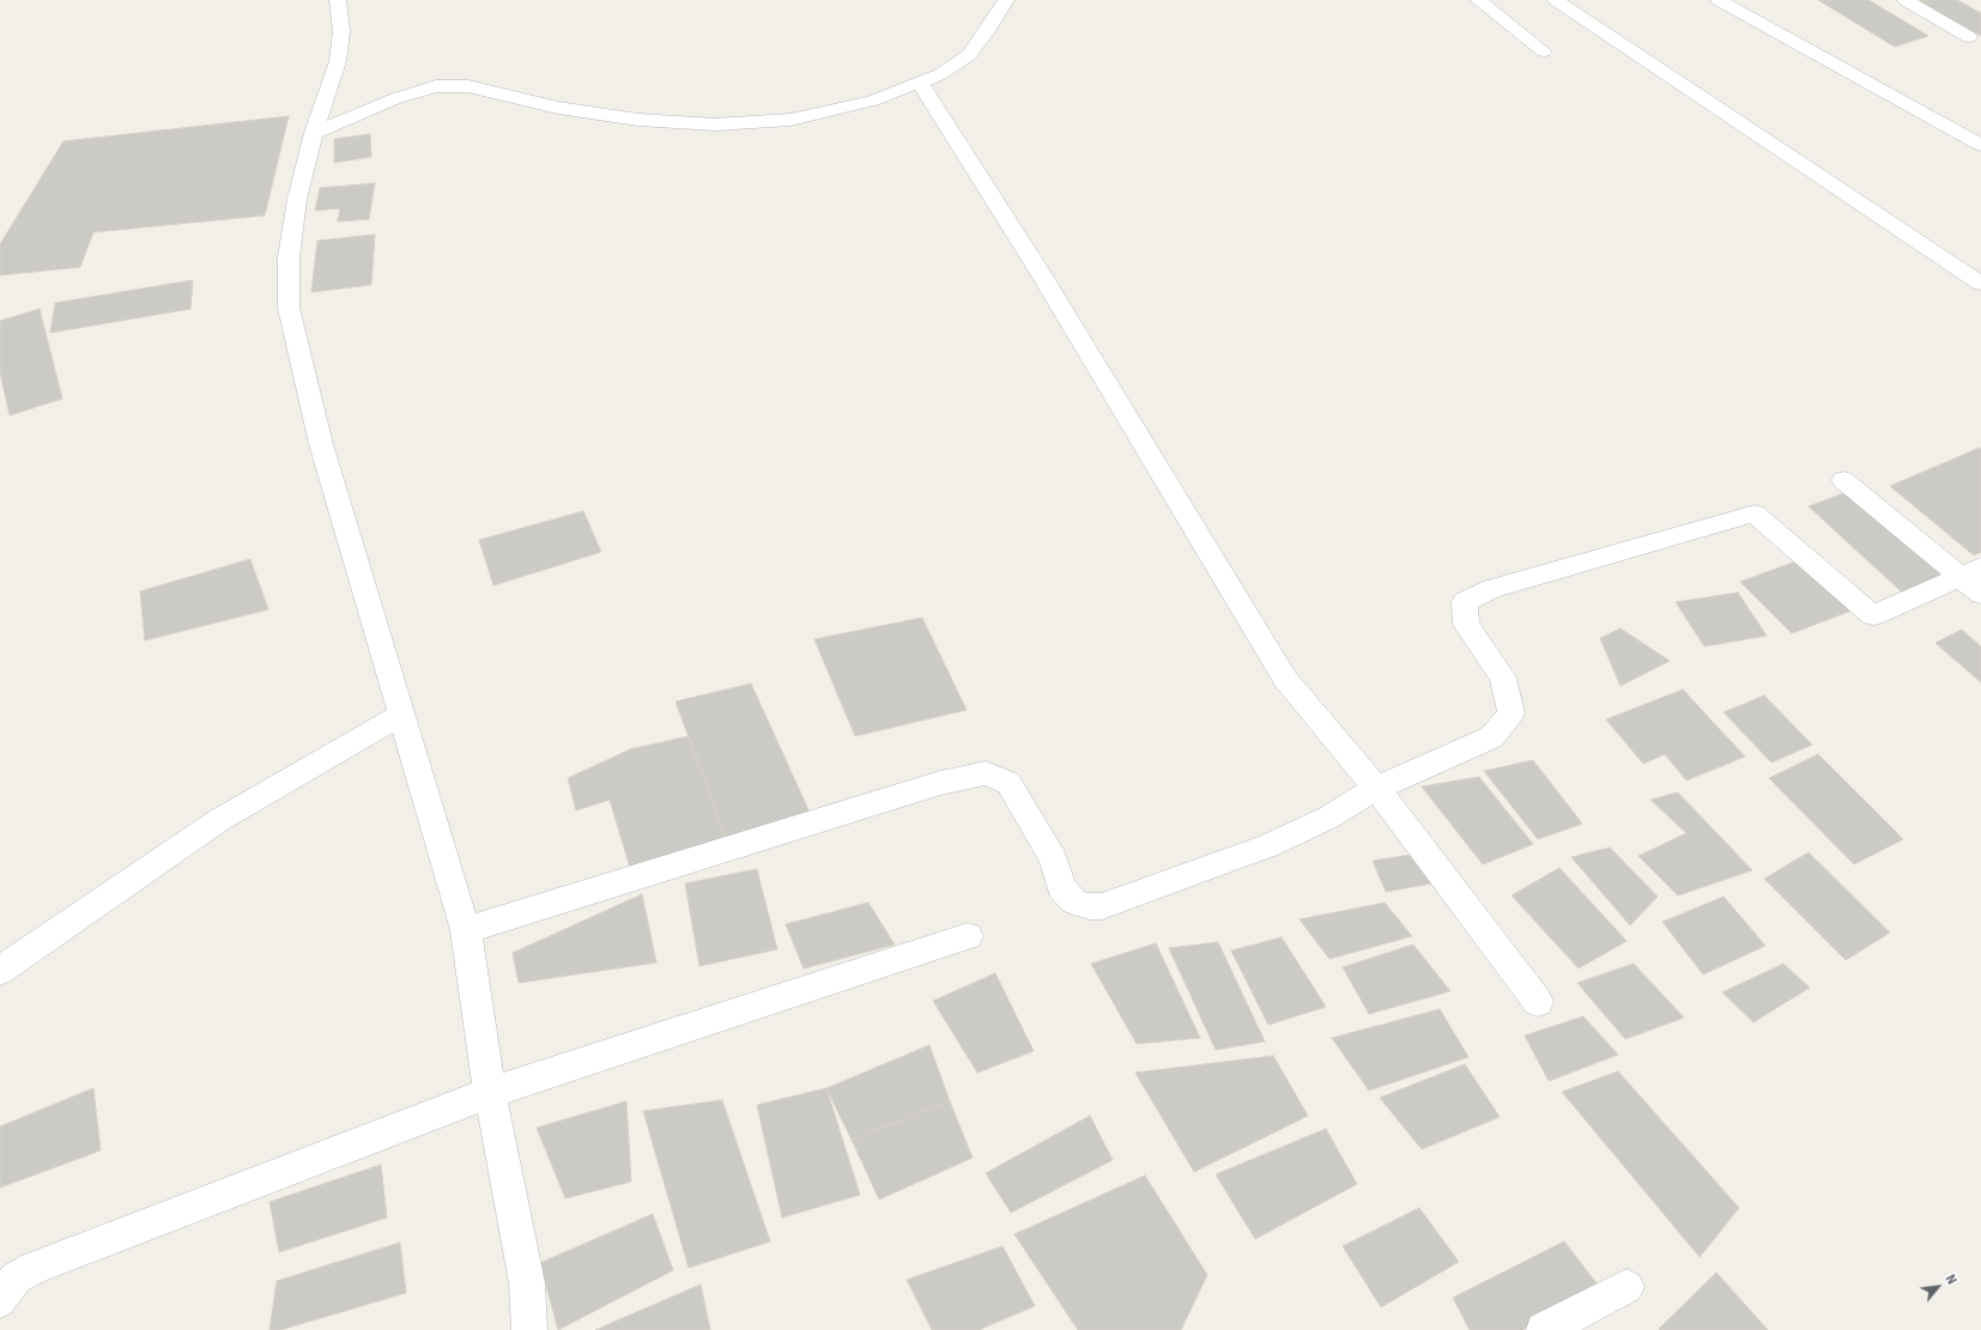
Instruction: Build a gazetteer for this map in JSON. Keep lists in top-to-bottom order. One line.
{"north":"top right"}
